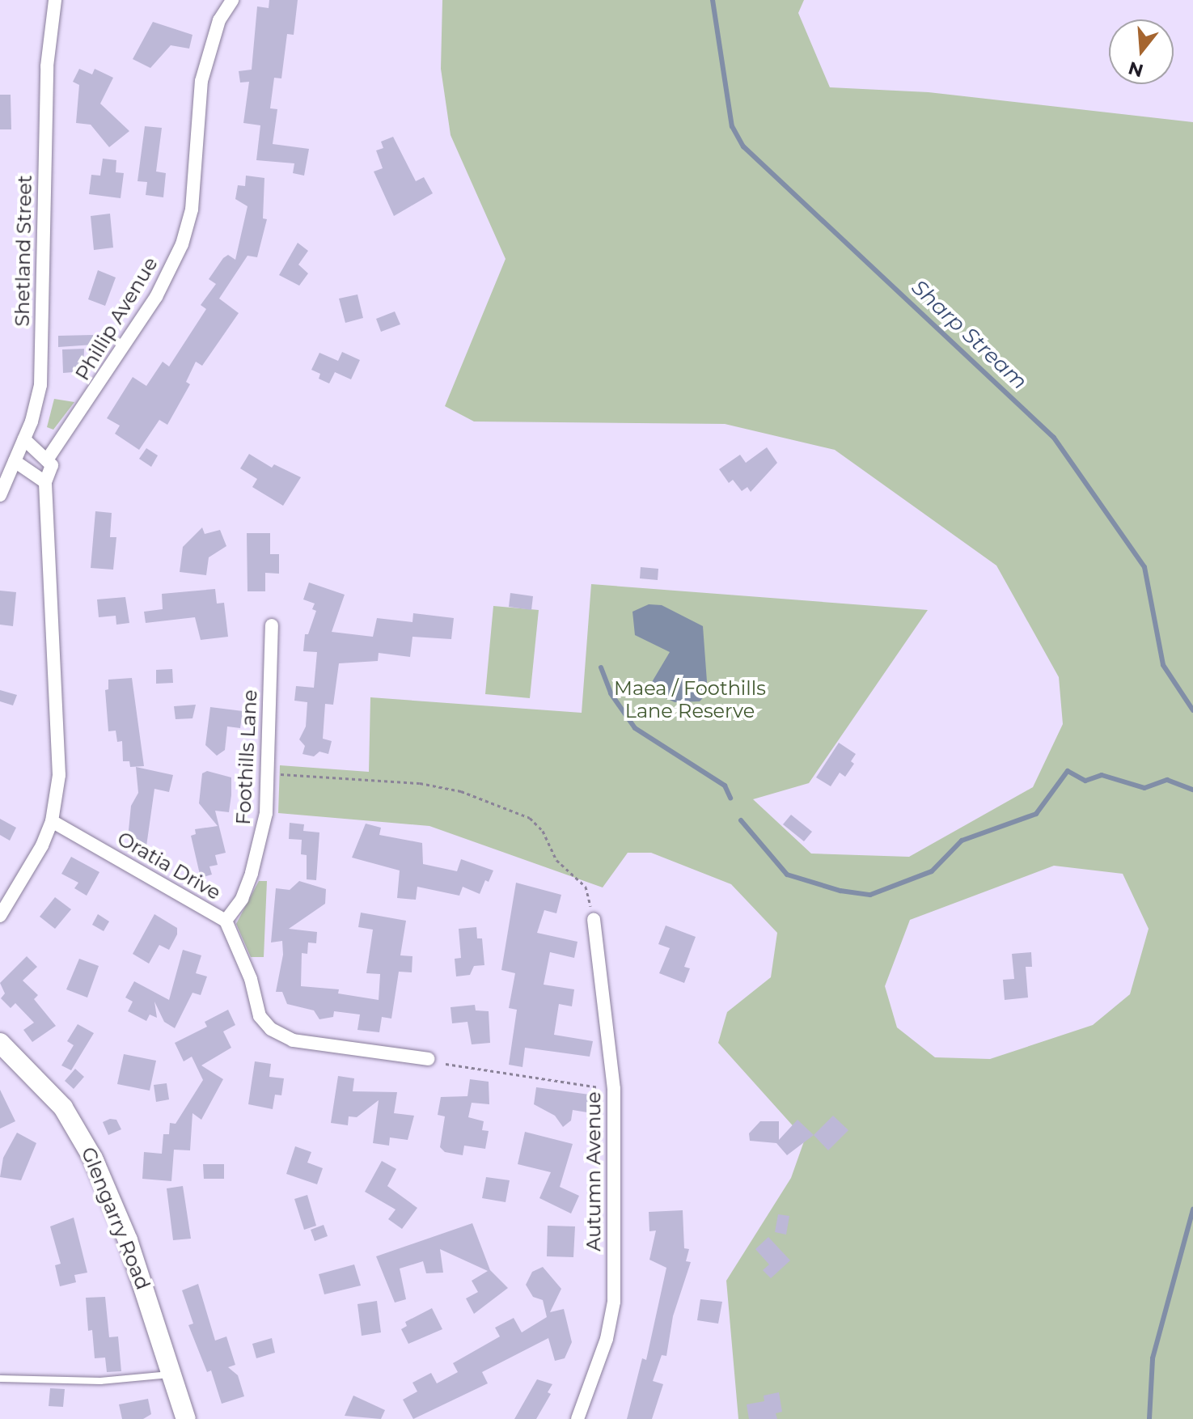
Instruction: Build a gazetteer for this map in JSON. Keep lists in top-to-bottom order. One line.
{"streets":{"main road":["Glengarry Road"],"street":["Shetland Street","Phillip Avenue","Foothills Lane","Oratia Drive","Autumn Avenue"]},"crossings":[["Phillip Avenue","Oratia Drive"],["Foothills Lane","Oratia Drive"]],"water":["Sharp Stream"],"parks":["Maea / Foothills Lane Reserve"],"north":"bottom"}
